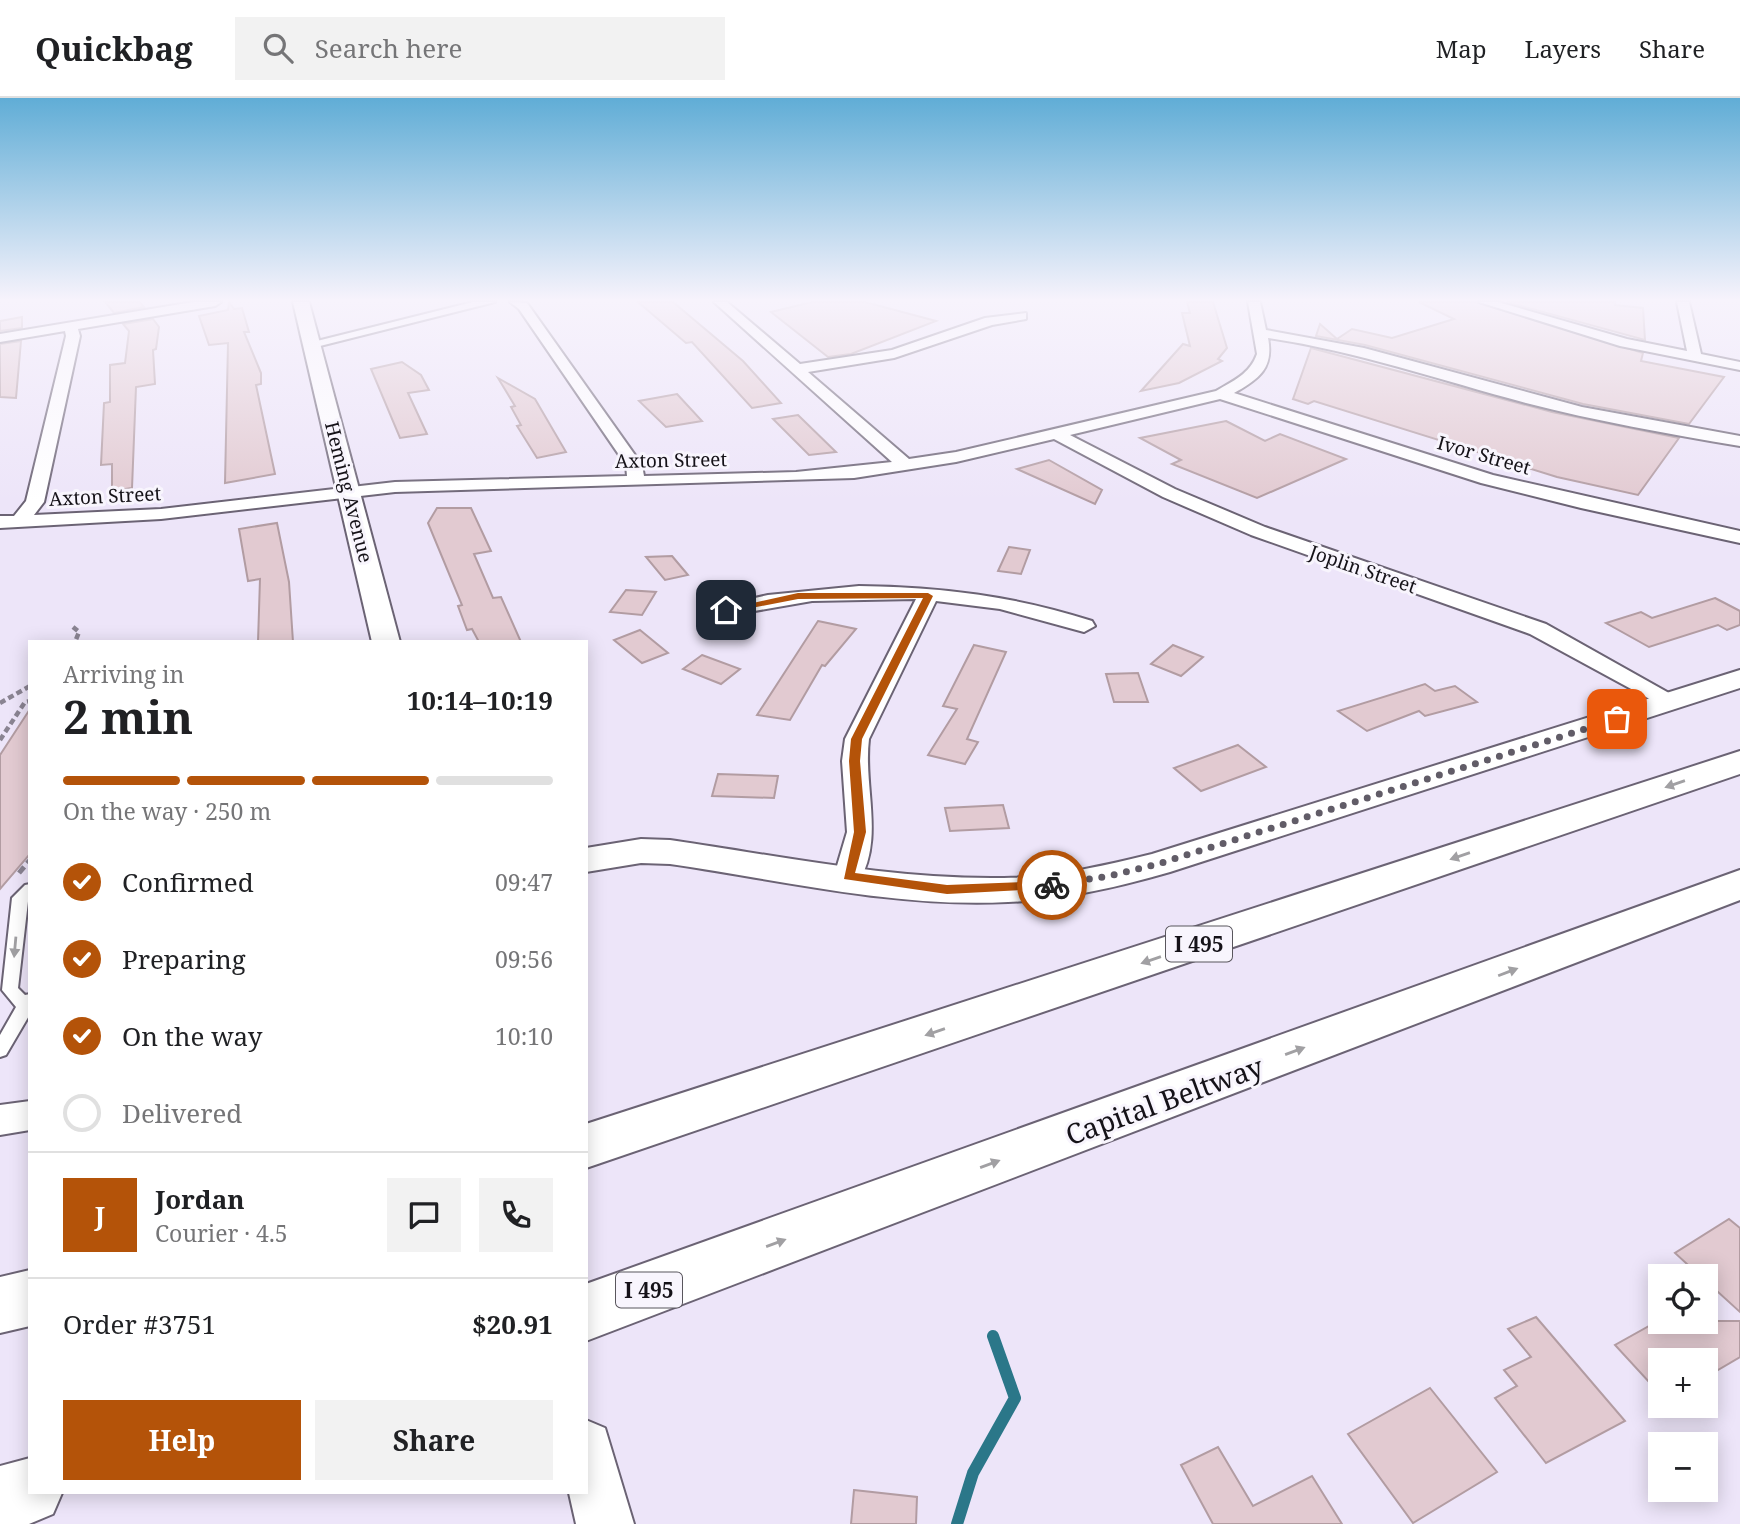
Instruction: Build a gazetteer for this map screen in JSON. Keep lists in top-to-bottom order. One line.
{"streets":{"highway":["I 495","Capital Beltway"],"street":["Ivor Street","Axton Street","Heming Avenue","Joplin Street"]},"crossings":[["Ivor Street","Axton Street"],["Axton Street","Heming Avenue"],["Axton Street","Joplin Street"]],"page":{"header":"Quickbag","search":"Search here","nav":["Map","Layers","Share"],"heading":["2 min","Arriving in","10:14–10:19"],"panel":["Jordan","Courier · 4.5","Order #3751","$20.91"],"bar":"On the way · 250 m","list":[["Confirmed","09:47"],["Preparing","09:56"],["On the way","10:10"],"Delivered"],"round":"J","map_buttons":["+","−"],"buttons":["Help","Share"]}}
